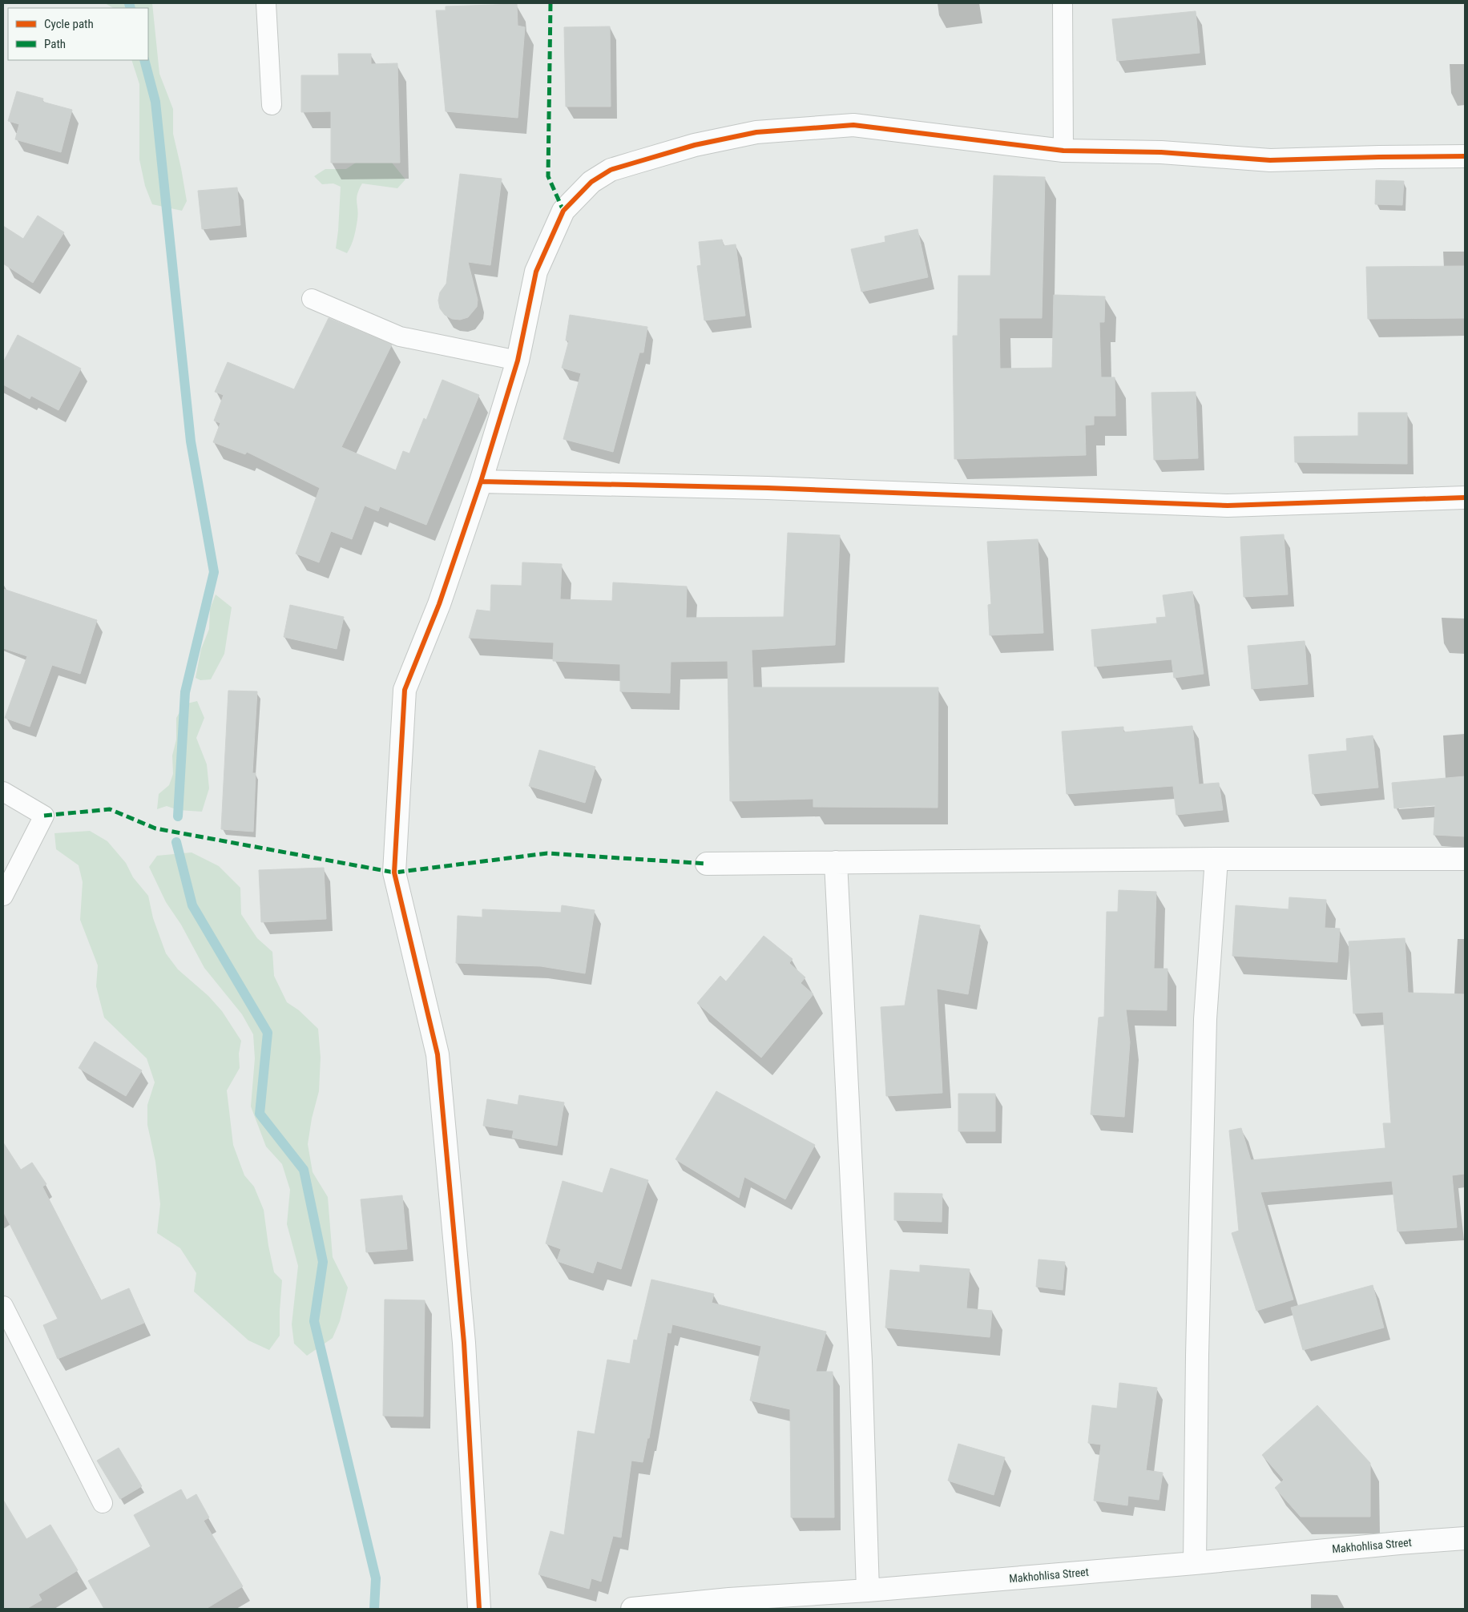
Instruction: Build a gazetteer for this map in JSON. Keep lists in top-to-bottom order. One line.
{"streets":{"street":["Makhohlisa Street"]},"legend":["Cycle path","Path"]}
